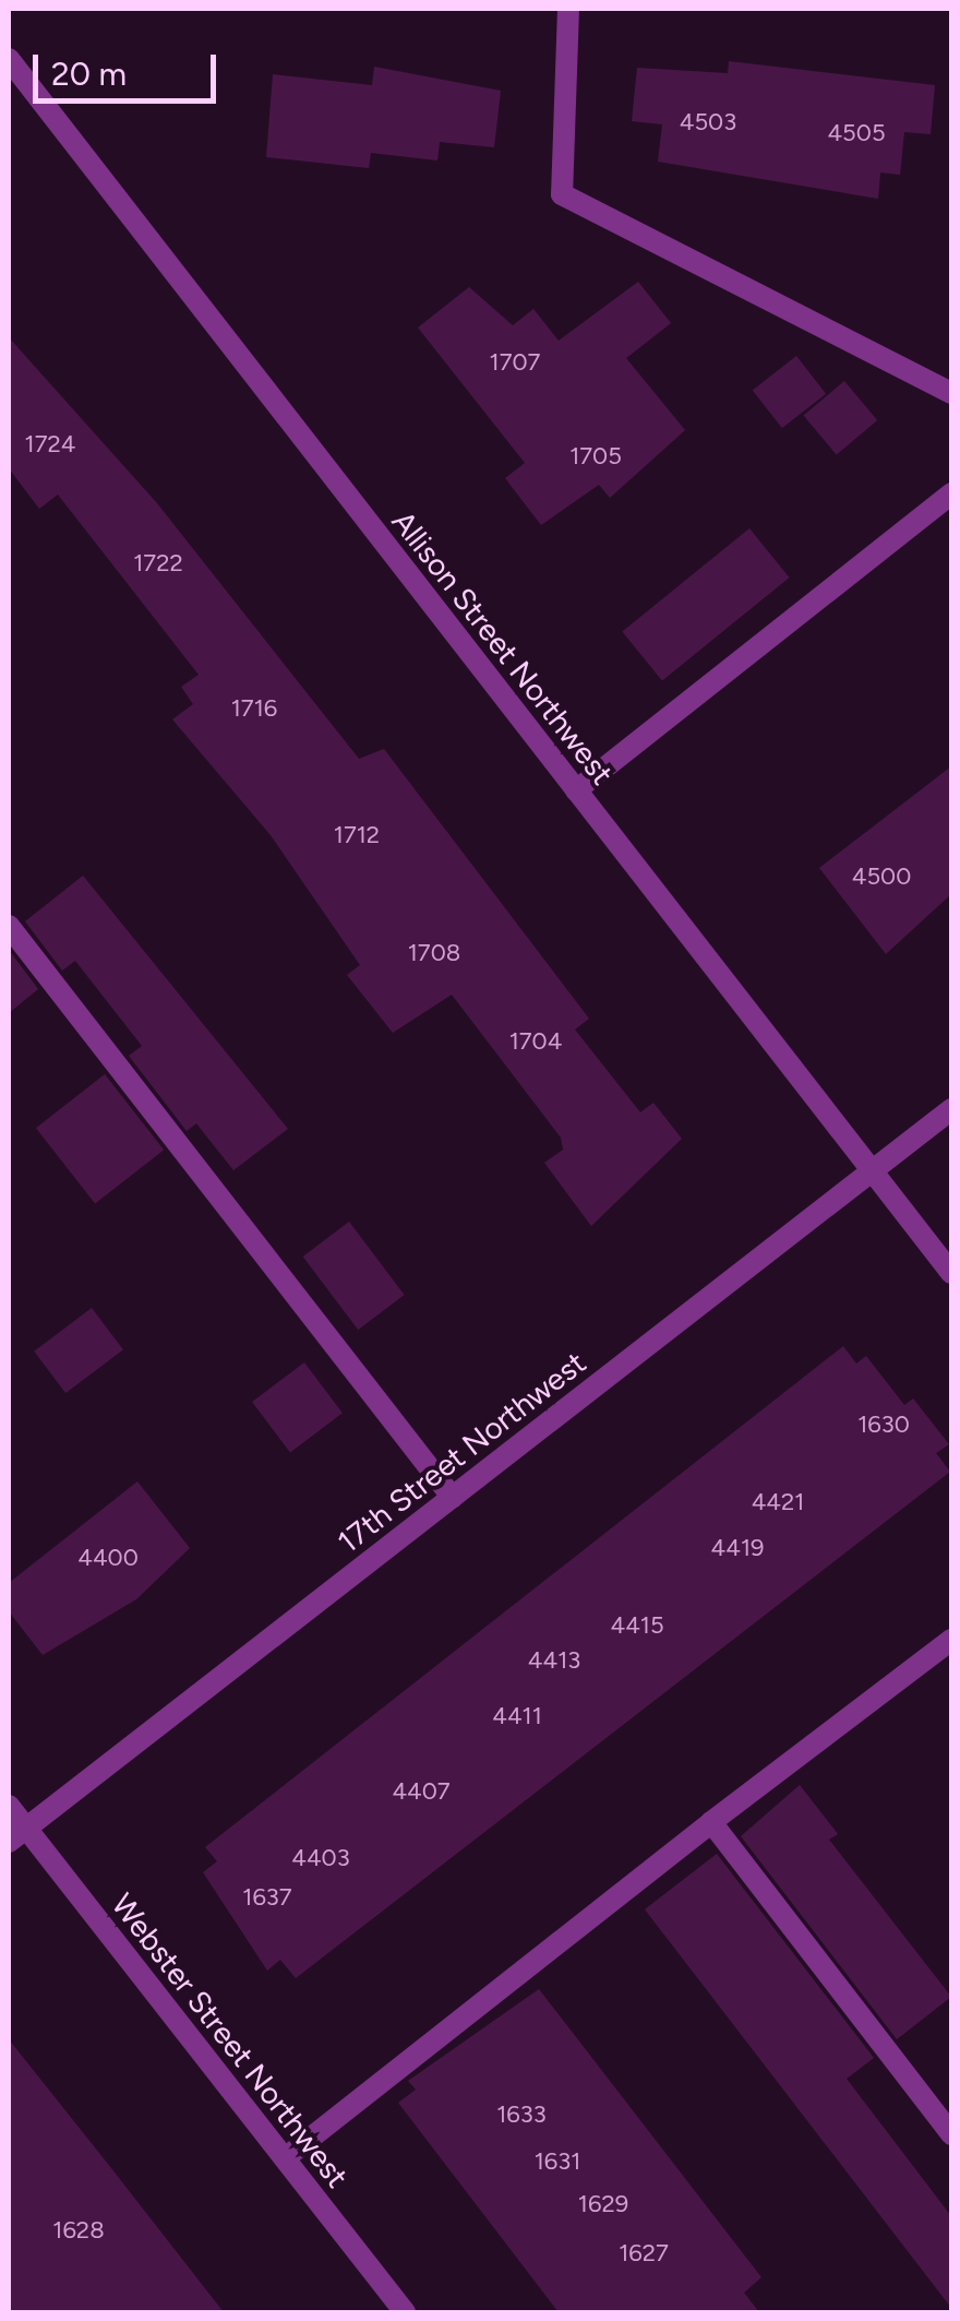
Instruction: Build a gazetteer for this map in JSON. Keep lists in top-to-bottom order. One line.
{"streets":{"street":["Allison Street Northwest","17th Street Northwest","Webster Street Northwest"]},"crossings":[["Allison Street Northwest","17th Street Northwest"],["17th Street Northwest","Webster Street Northwest"]],"house_numbers":["4503","4505","1707","1724","1705","1722","1716","1712","4500","1708","1704","1630","4421","4419","4400","4415","4413","4411","4407","4403","1637","1633","1631","1629","1628","1627"],"scale_bar":"20 m"}
